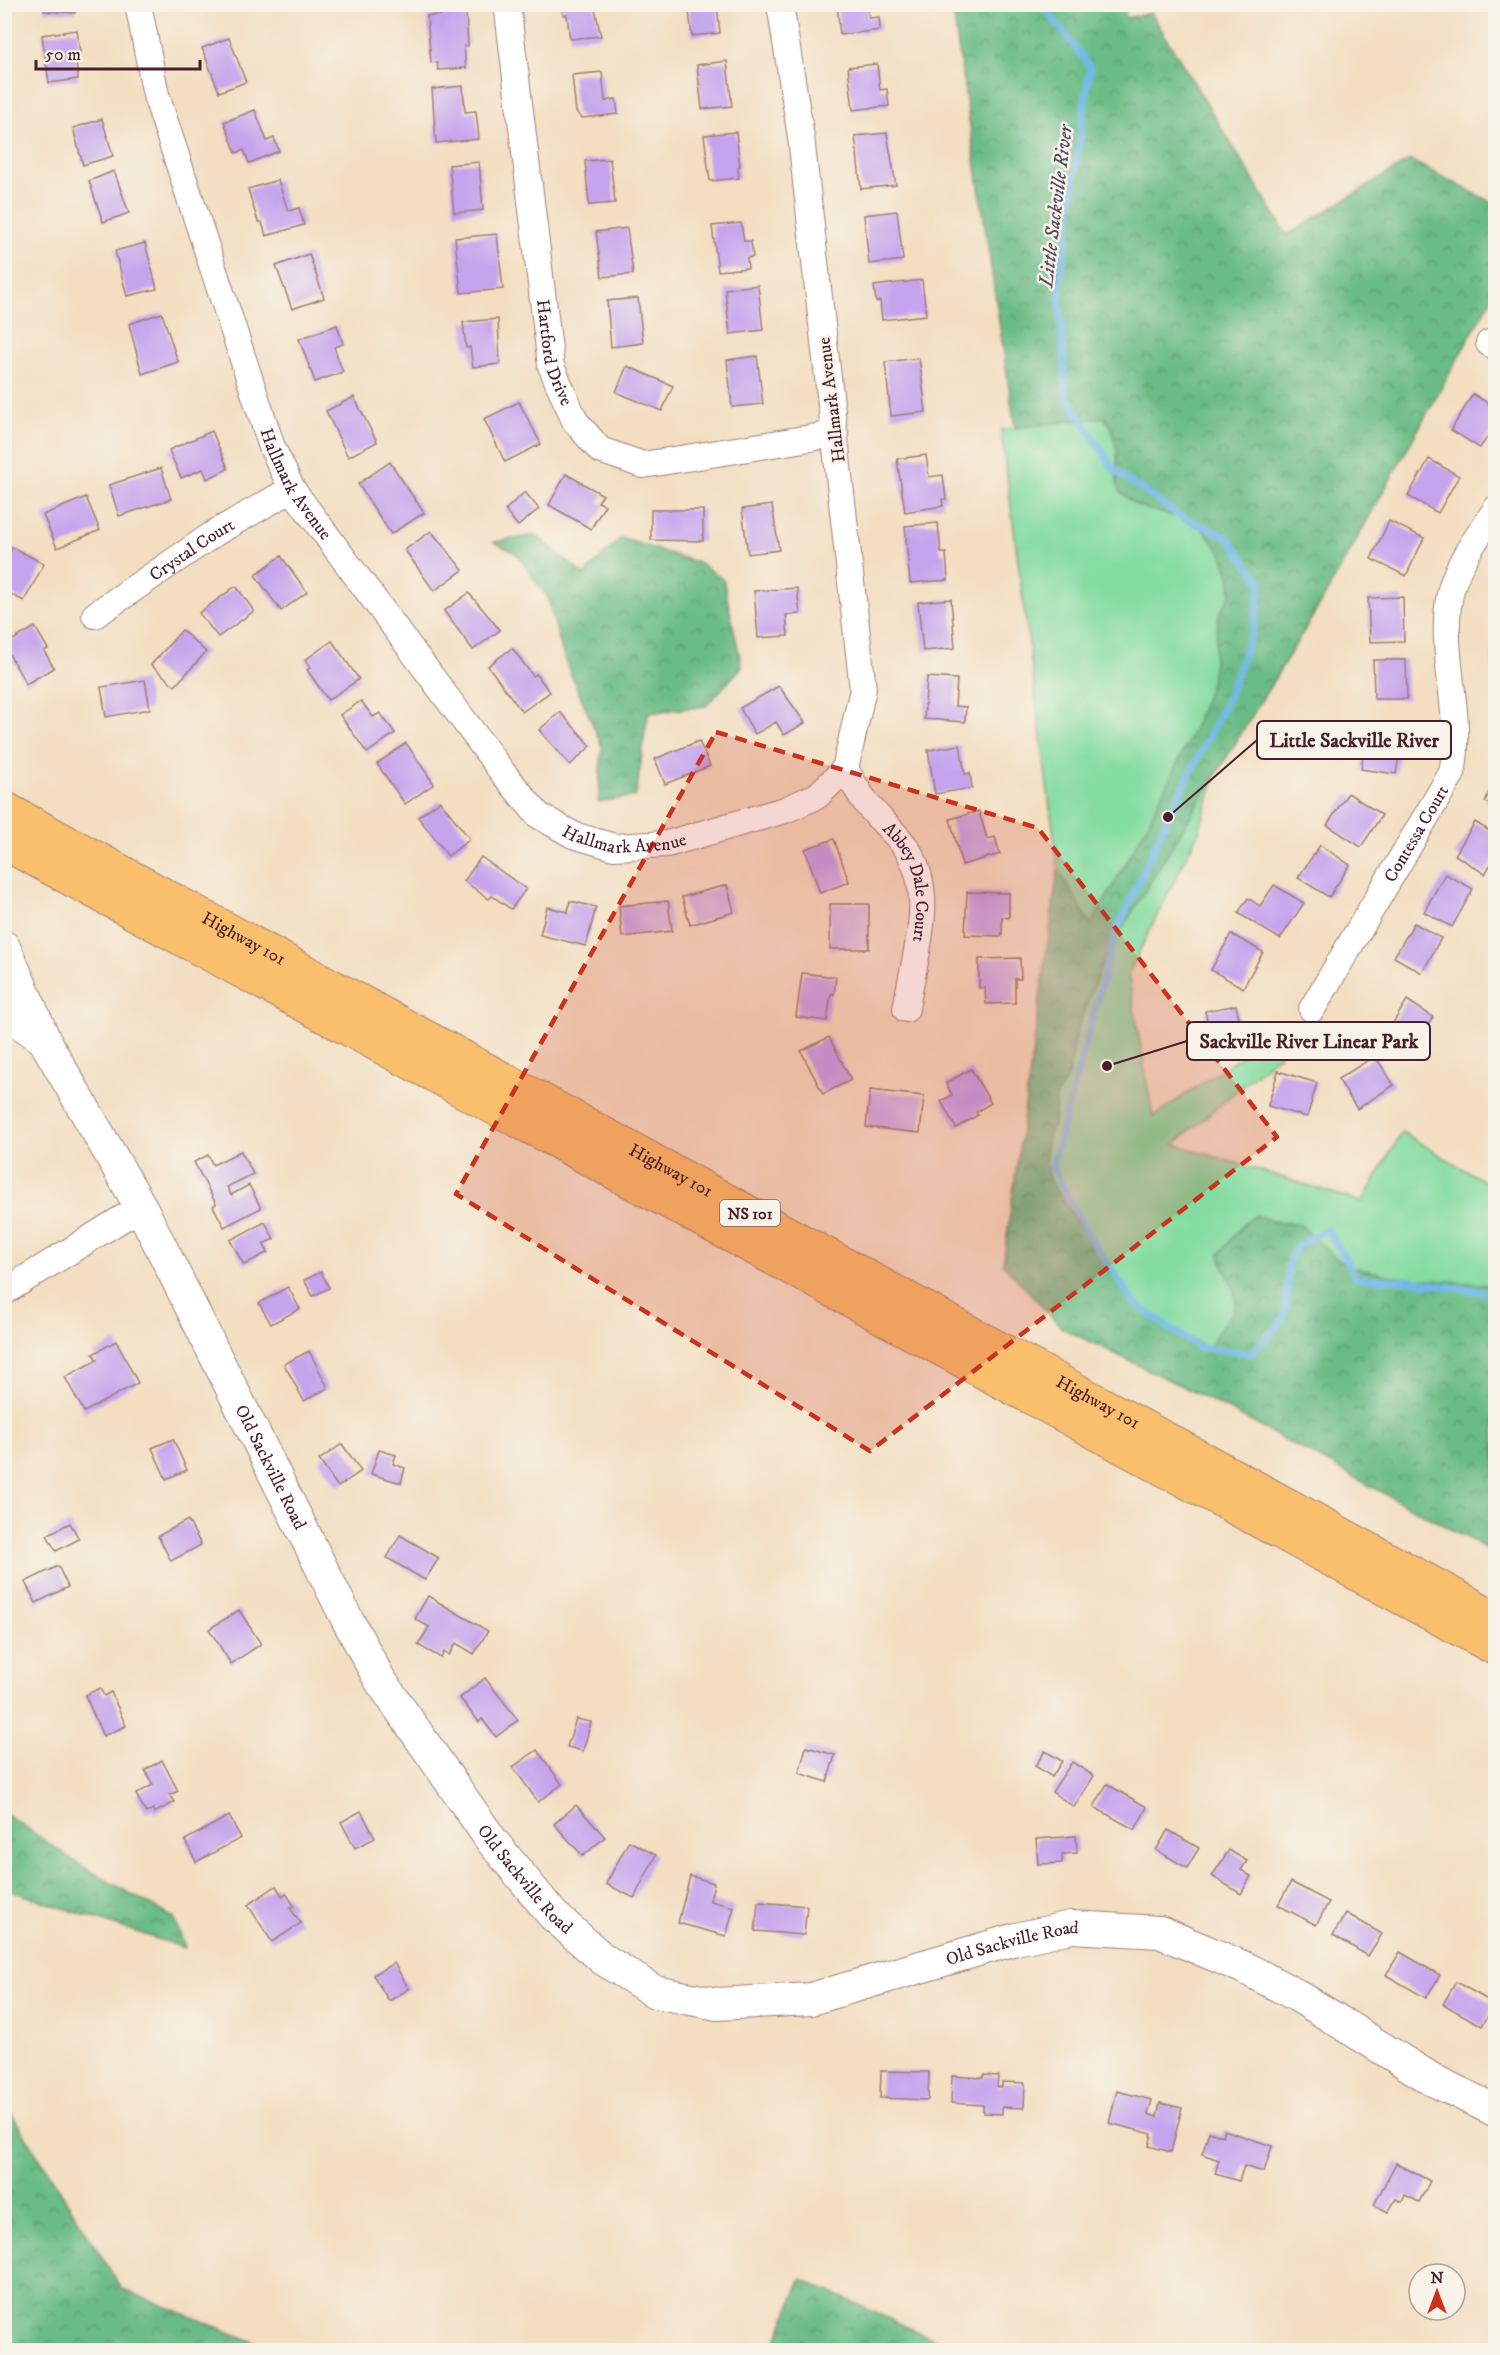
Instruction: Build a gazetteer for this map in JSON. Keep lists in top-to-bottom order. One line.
{"streets":{"highway":["Highway 101","NS 101"],"street":["Hartford Drive","Hallmark Avenue","Crystal Court","Contessa Court","Abbey Dale Court","Old Sackville Road"]},"crossings":[["Hartford Drive","Hallmark Avenue"],["Hallmark Avenue","Crystal Court"],["Hallmark Avenue","Abbey Dale Court"]],"water":["Little Sackville River"],"places":["Little Sackville River","Sackville River Linear Park"],"scale_bar":"50 m","north":"top"}
